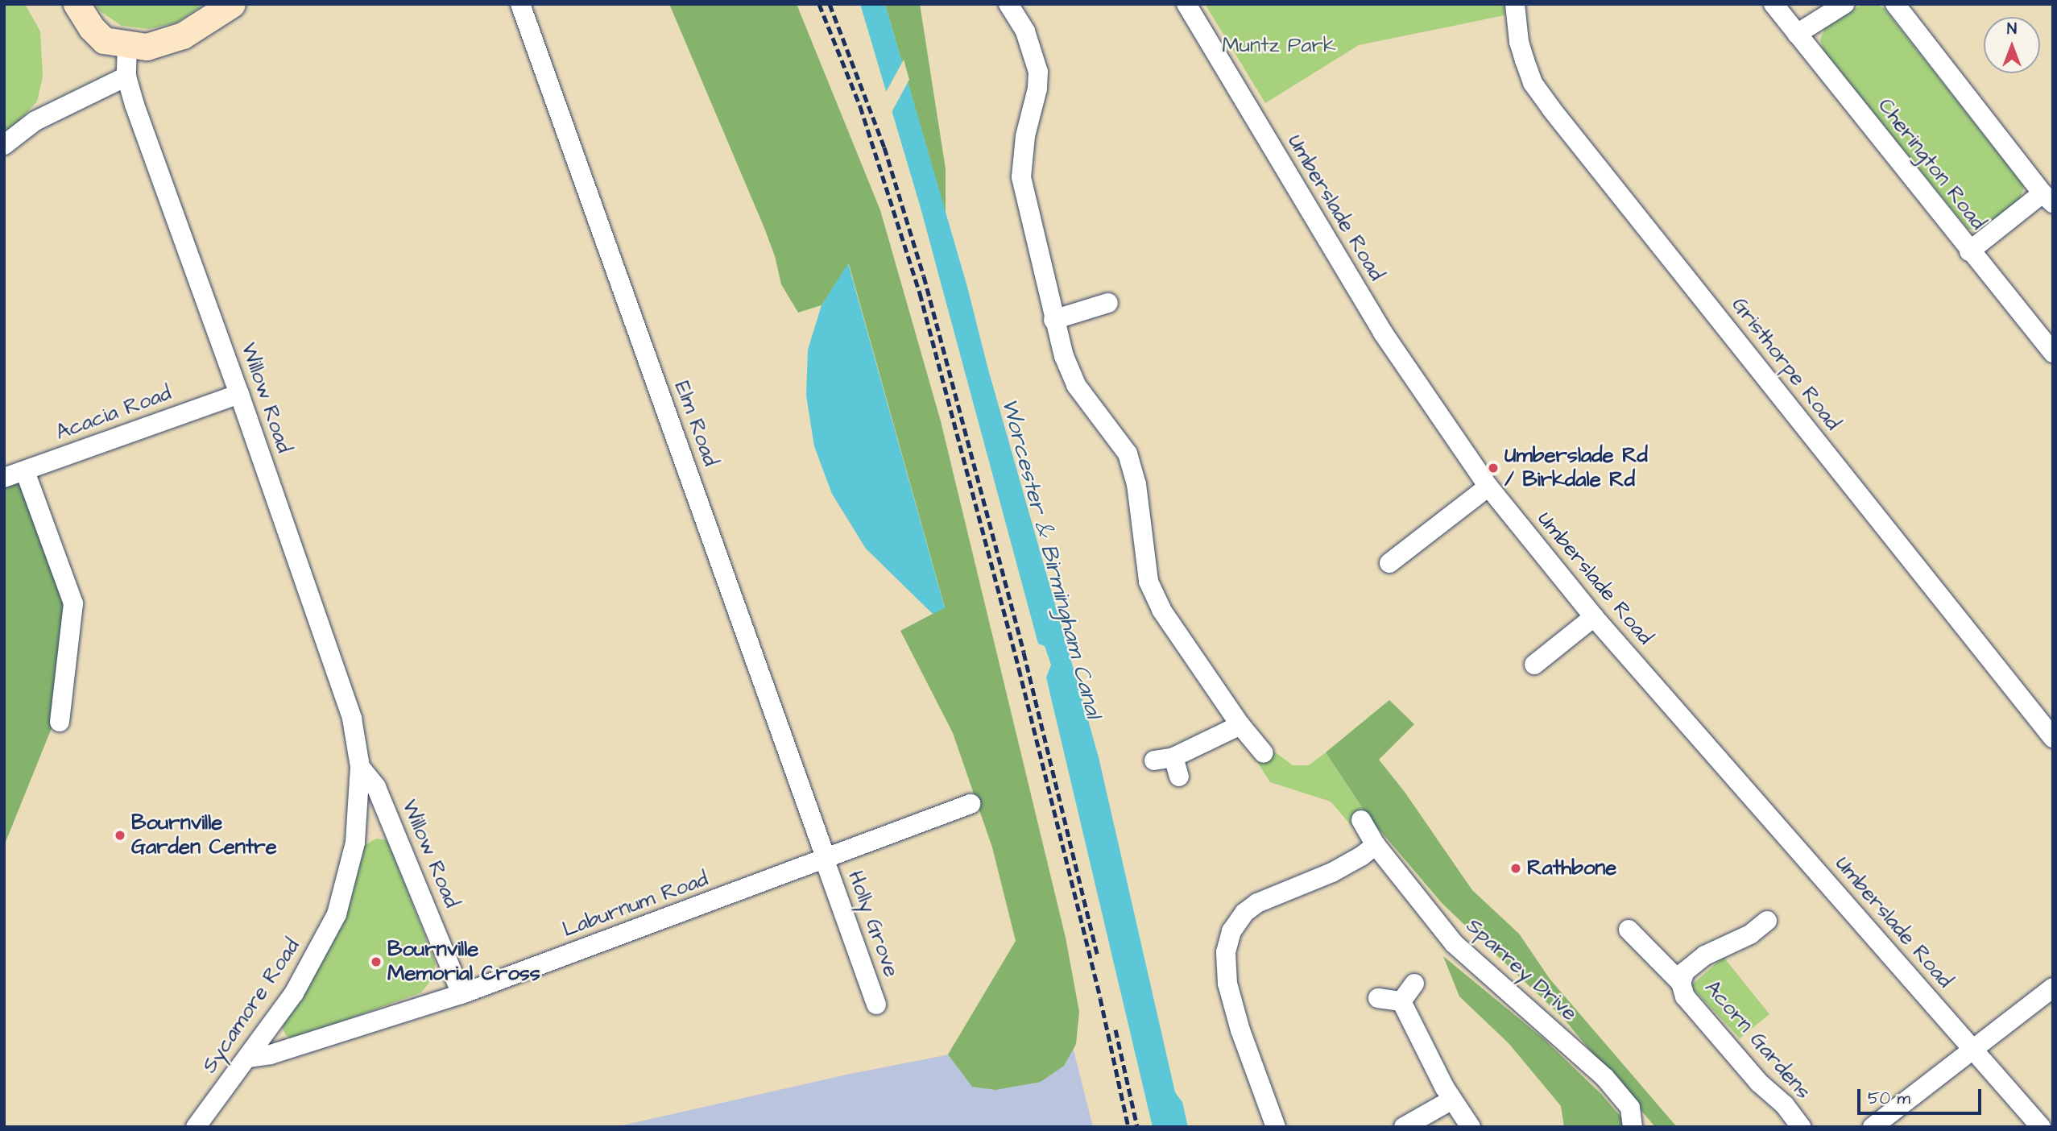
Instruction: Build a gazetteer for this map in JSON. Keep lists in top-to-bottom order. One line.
{"streets":{"street":["Cherington Road","Umberslade Road","Gristhorpe Road","Willow Road","Acacia Road","Elm Road","Laburnum Road","Holly Grove","Sparrey Drive","Sycamore Road","Acorn Gardens"]},"crossings":[["Willow Road","Acacia Road"],["Willow Road","Laburnum Road"],["Willow Road","Sycamore Road"],["Elm Road","Laburnum Road"],["Elm Road","Holly Grove"],["Laburnum Road","Holly Grove"],["Laburnum Road","Sycamore Road"]],"water":["Worcester & Birmingham Canal"],"parks":["Muntz Park"],"places":["Umberslade Rd / Birkdale Rd","Bournville Garden Centre","Rathbone","Bournville Memorial Cross"],"scale_bar":"50 m","north":"top"}
